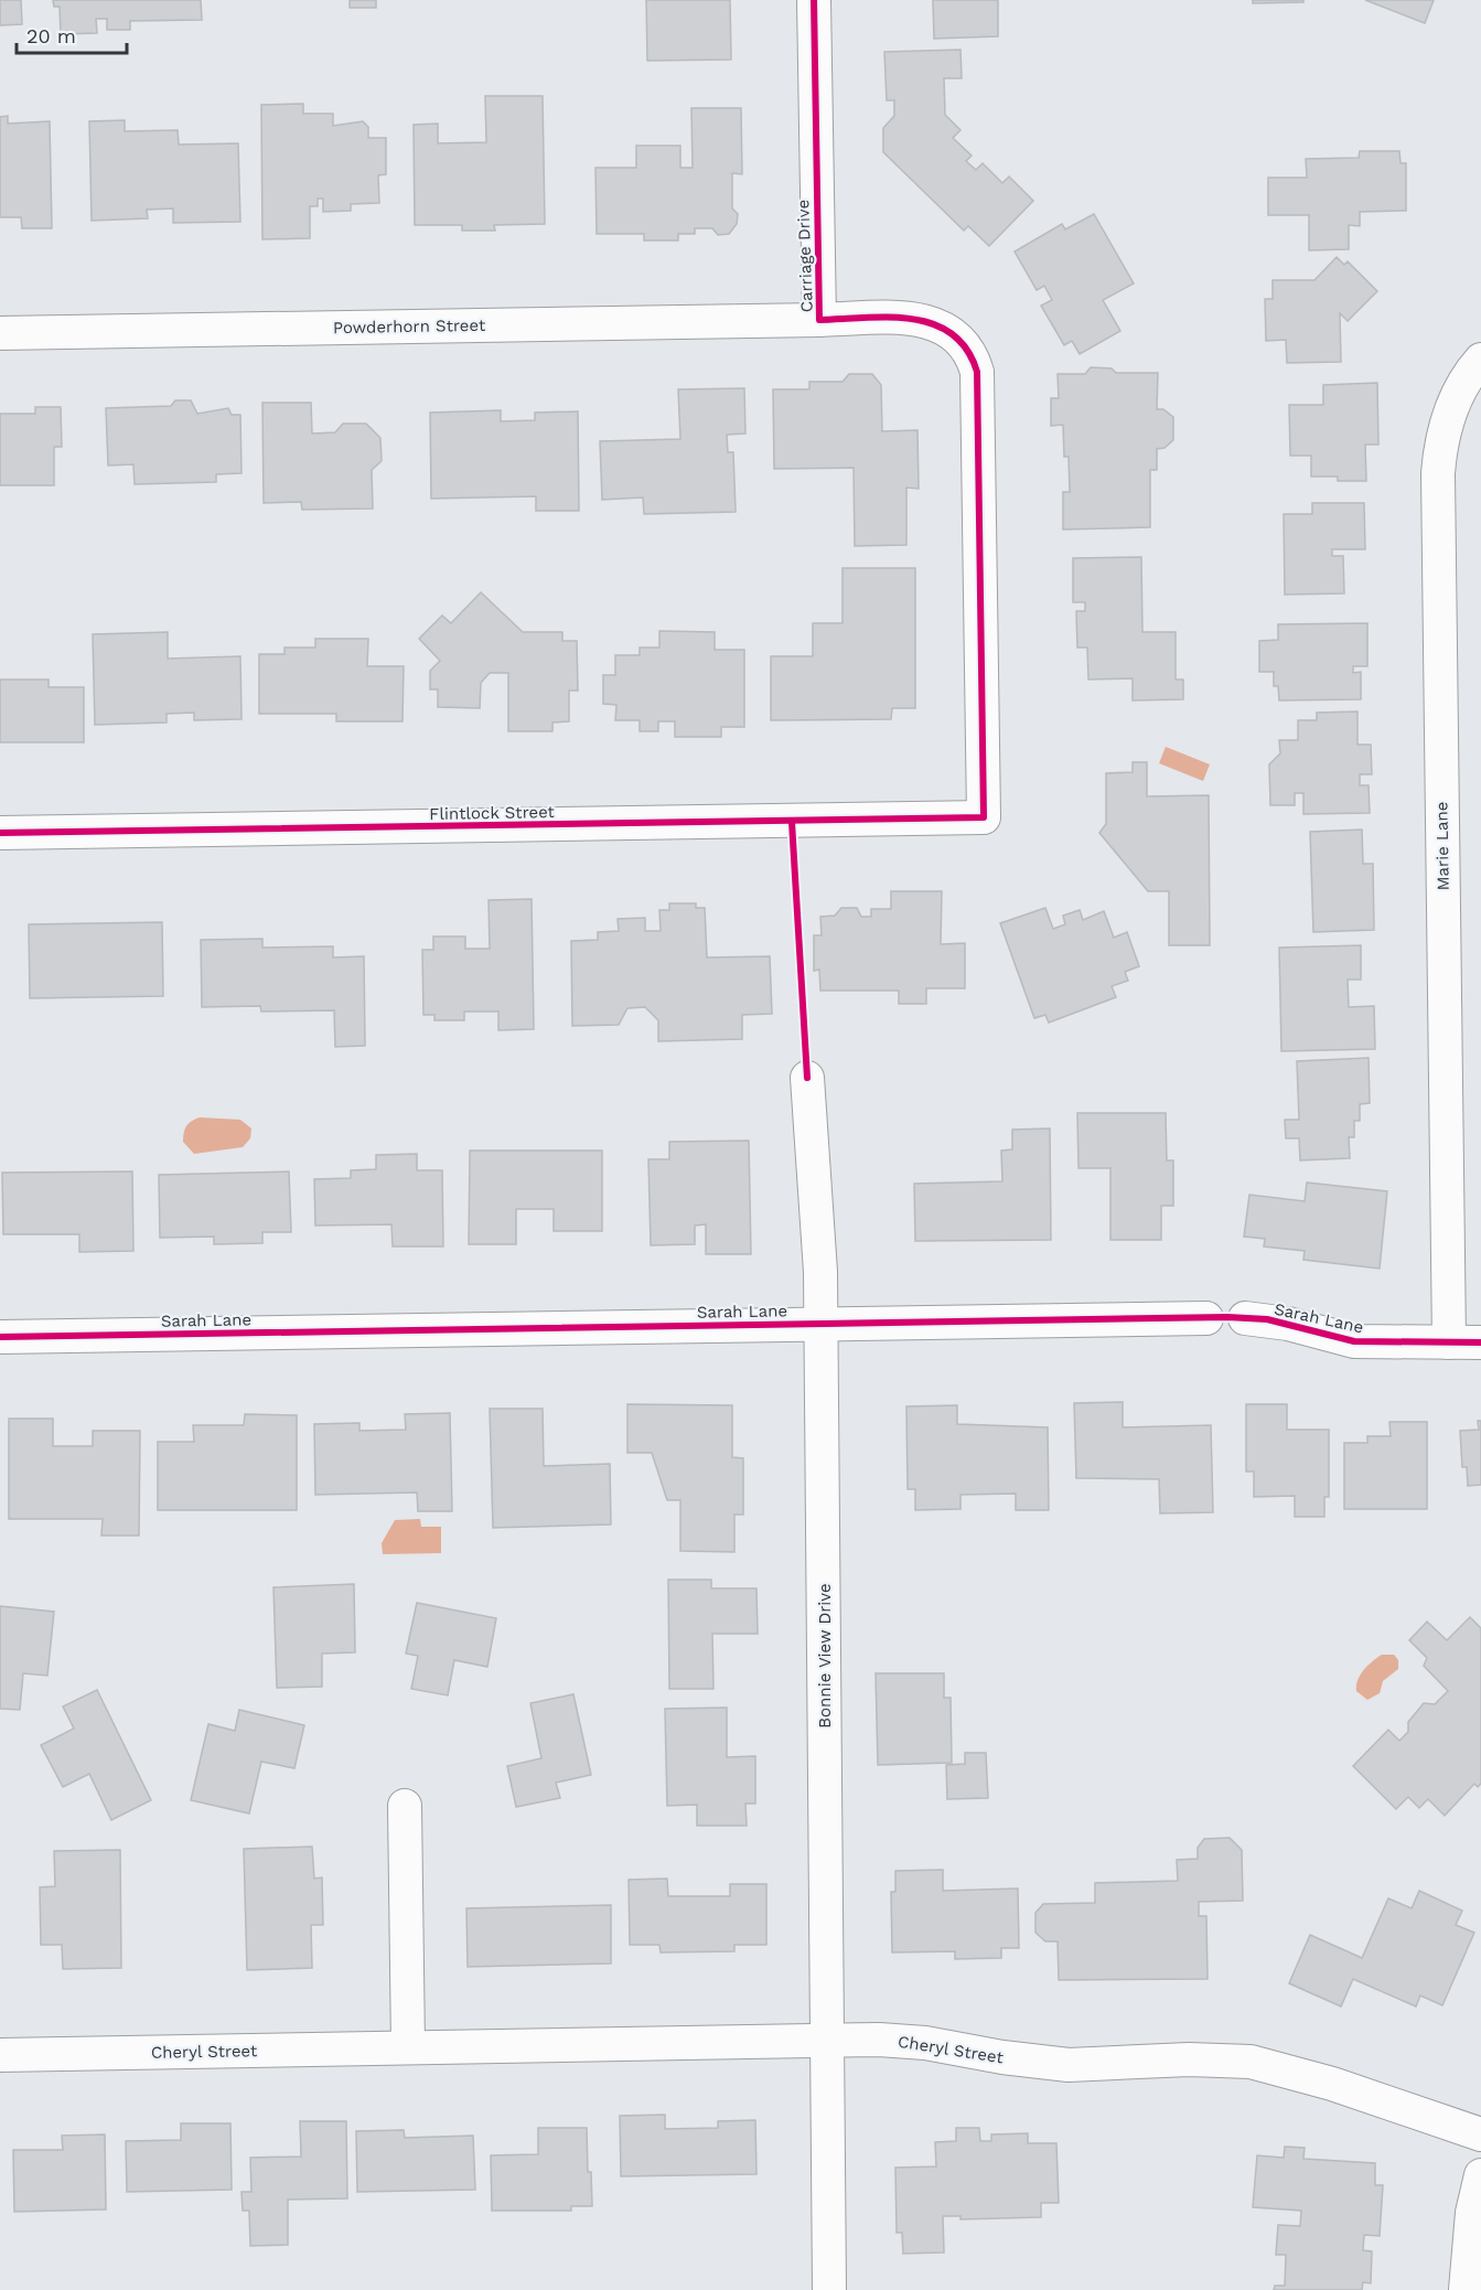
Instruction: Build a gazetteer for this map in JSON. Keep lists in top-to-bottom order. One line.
{"streets":{"street":["Carriage Drive","Powderhorn Street","Flintlock Street","Marie Lane","Sarah Lane","Bonnie View Drive","Cheryl Street"]},"crossings":[["Carriage Drive","Powderhorn Street"],["Carriage Drive","Flintlock Street"],["Marie Lane","Sarah Lane"],["Sarah Lane","Bonnie View Drive"],["Bonnie View Drive","Cheryl Street"]],"scale_bar":"20 m"}
